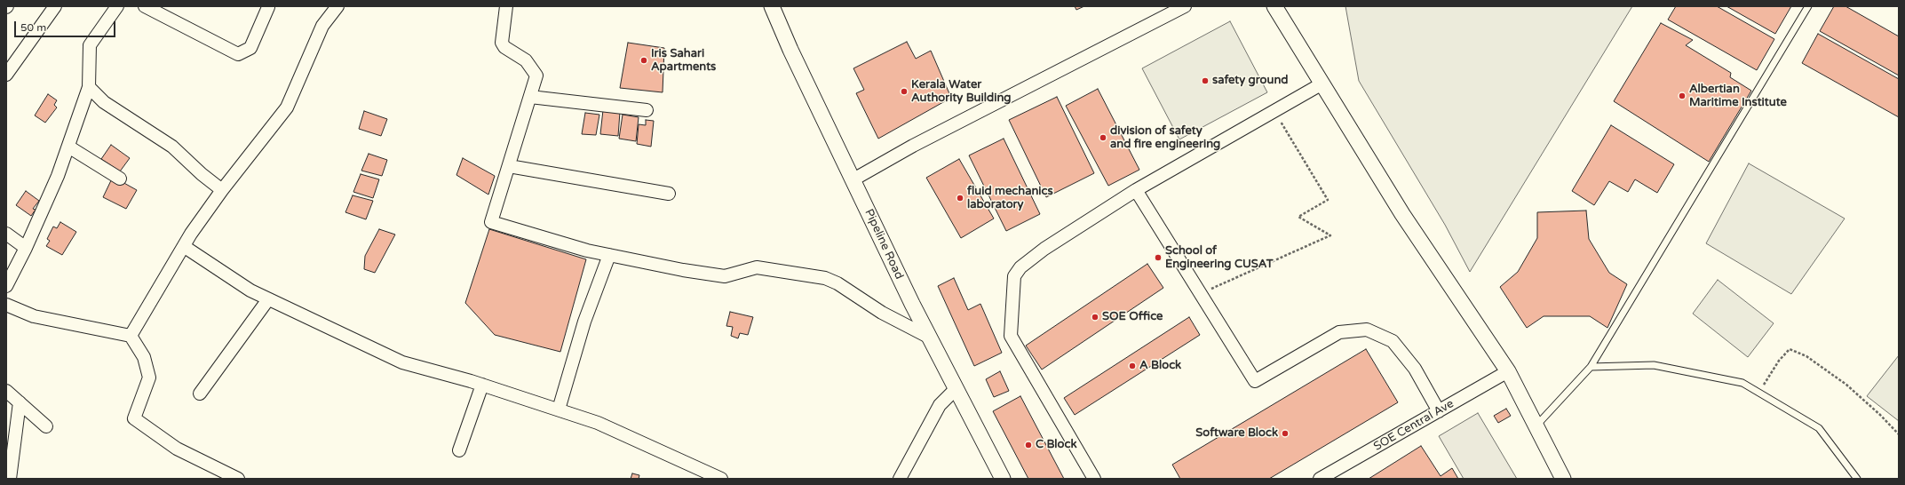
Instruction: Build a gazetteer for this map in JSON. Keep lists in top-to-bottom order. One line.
{"streets":{"street":["Pipeline Road","SOE Central Ave"]},"places":["Iris Sahari Apartments","safety ground","Kerala Water Authority Building","Albertian Maritime Institute","division of safety and fire engineering","fluid mechanics laboratory","School of Engineering CUSAT","SOE Office","A Block","Software Block","C Block"],"scale_bar":"50 m"}
